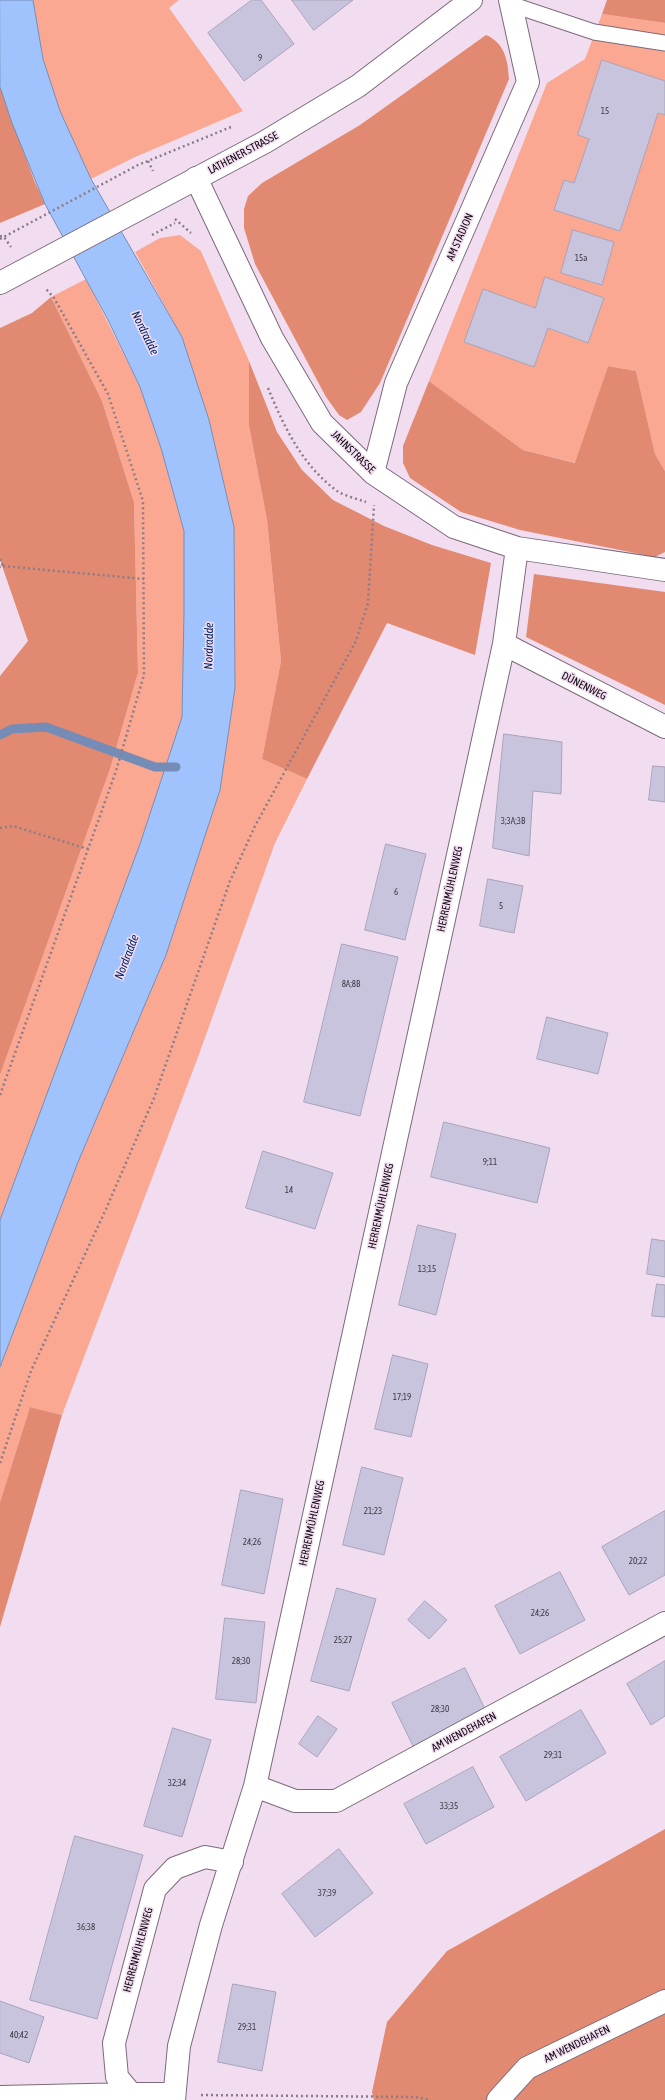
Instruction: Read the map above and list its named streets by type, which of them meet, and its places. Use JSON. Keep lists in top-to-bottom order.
{
  "streets": {
    "street": [
      "LATHENER STRASSE",
      "AM STADION",
      "JAHNSTRASSE",
      "DÜNENWEG",
      "HERRENMÜHLENWEG",
      "AM WENDEHAFEN"
    ]
  },
  "crossings": [
    ["LATHENER STRASSE", "JAHNSTRASSE"],
    ["AM STADION", "JAHNSTRASSE"],
    ["JAHNSTRASSE", "HERRENMÜHLENWEG"],
    ["DÜNENWEG", "HERRENMÜHLENWEG"],
    ["HERRENMÜHLENWEG", "AM WENDEHAFEN"]
  ],
  "water": ["Nordradde"],
  "house_numbers": [
    "9",
    "15",
    "15a",
    "3;3A;3B",
    "6",
    "5",
    "8A;8B",
    "9;11",
    "14",
    "13;15",
    "17;19",
    "21;23",
    "24;26",
    "20;22",
    "24;26",
    "25;27",
    "28;30",
    "28;30",
    "29;31",
    "32;34",
    "33;35",
    "37;39",
    "36;38",
    "29;31",
    "40;42"
  ]
}
